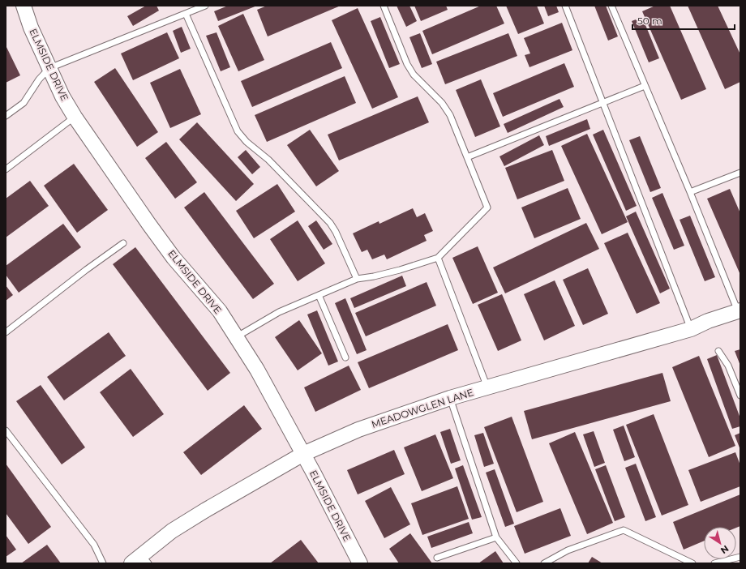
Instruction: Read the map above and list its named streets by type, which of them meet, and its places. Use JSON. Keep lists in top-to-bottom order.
{
  "streets": {
    "street": ["ELMSIDE DRIVE", "MEADOWGLEN LANE"]
  },
  "crossings": [
    ["ELMSIDE DRIVE", "MEADOWGLEN LANE"]
  ],
  "scale_bar": "50 m",
  "north": "bottom right"
}
